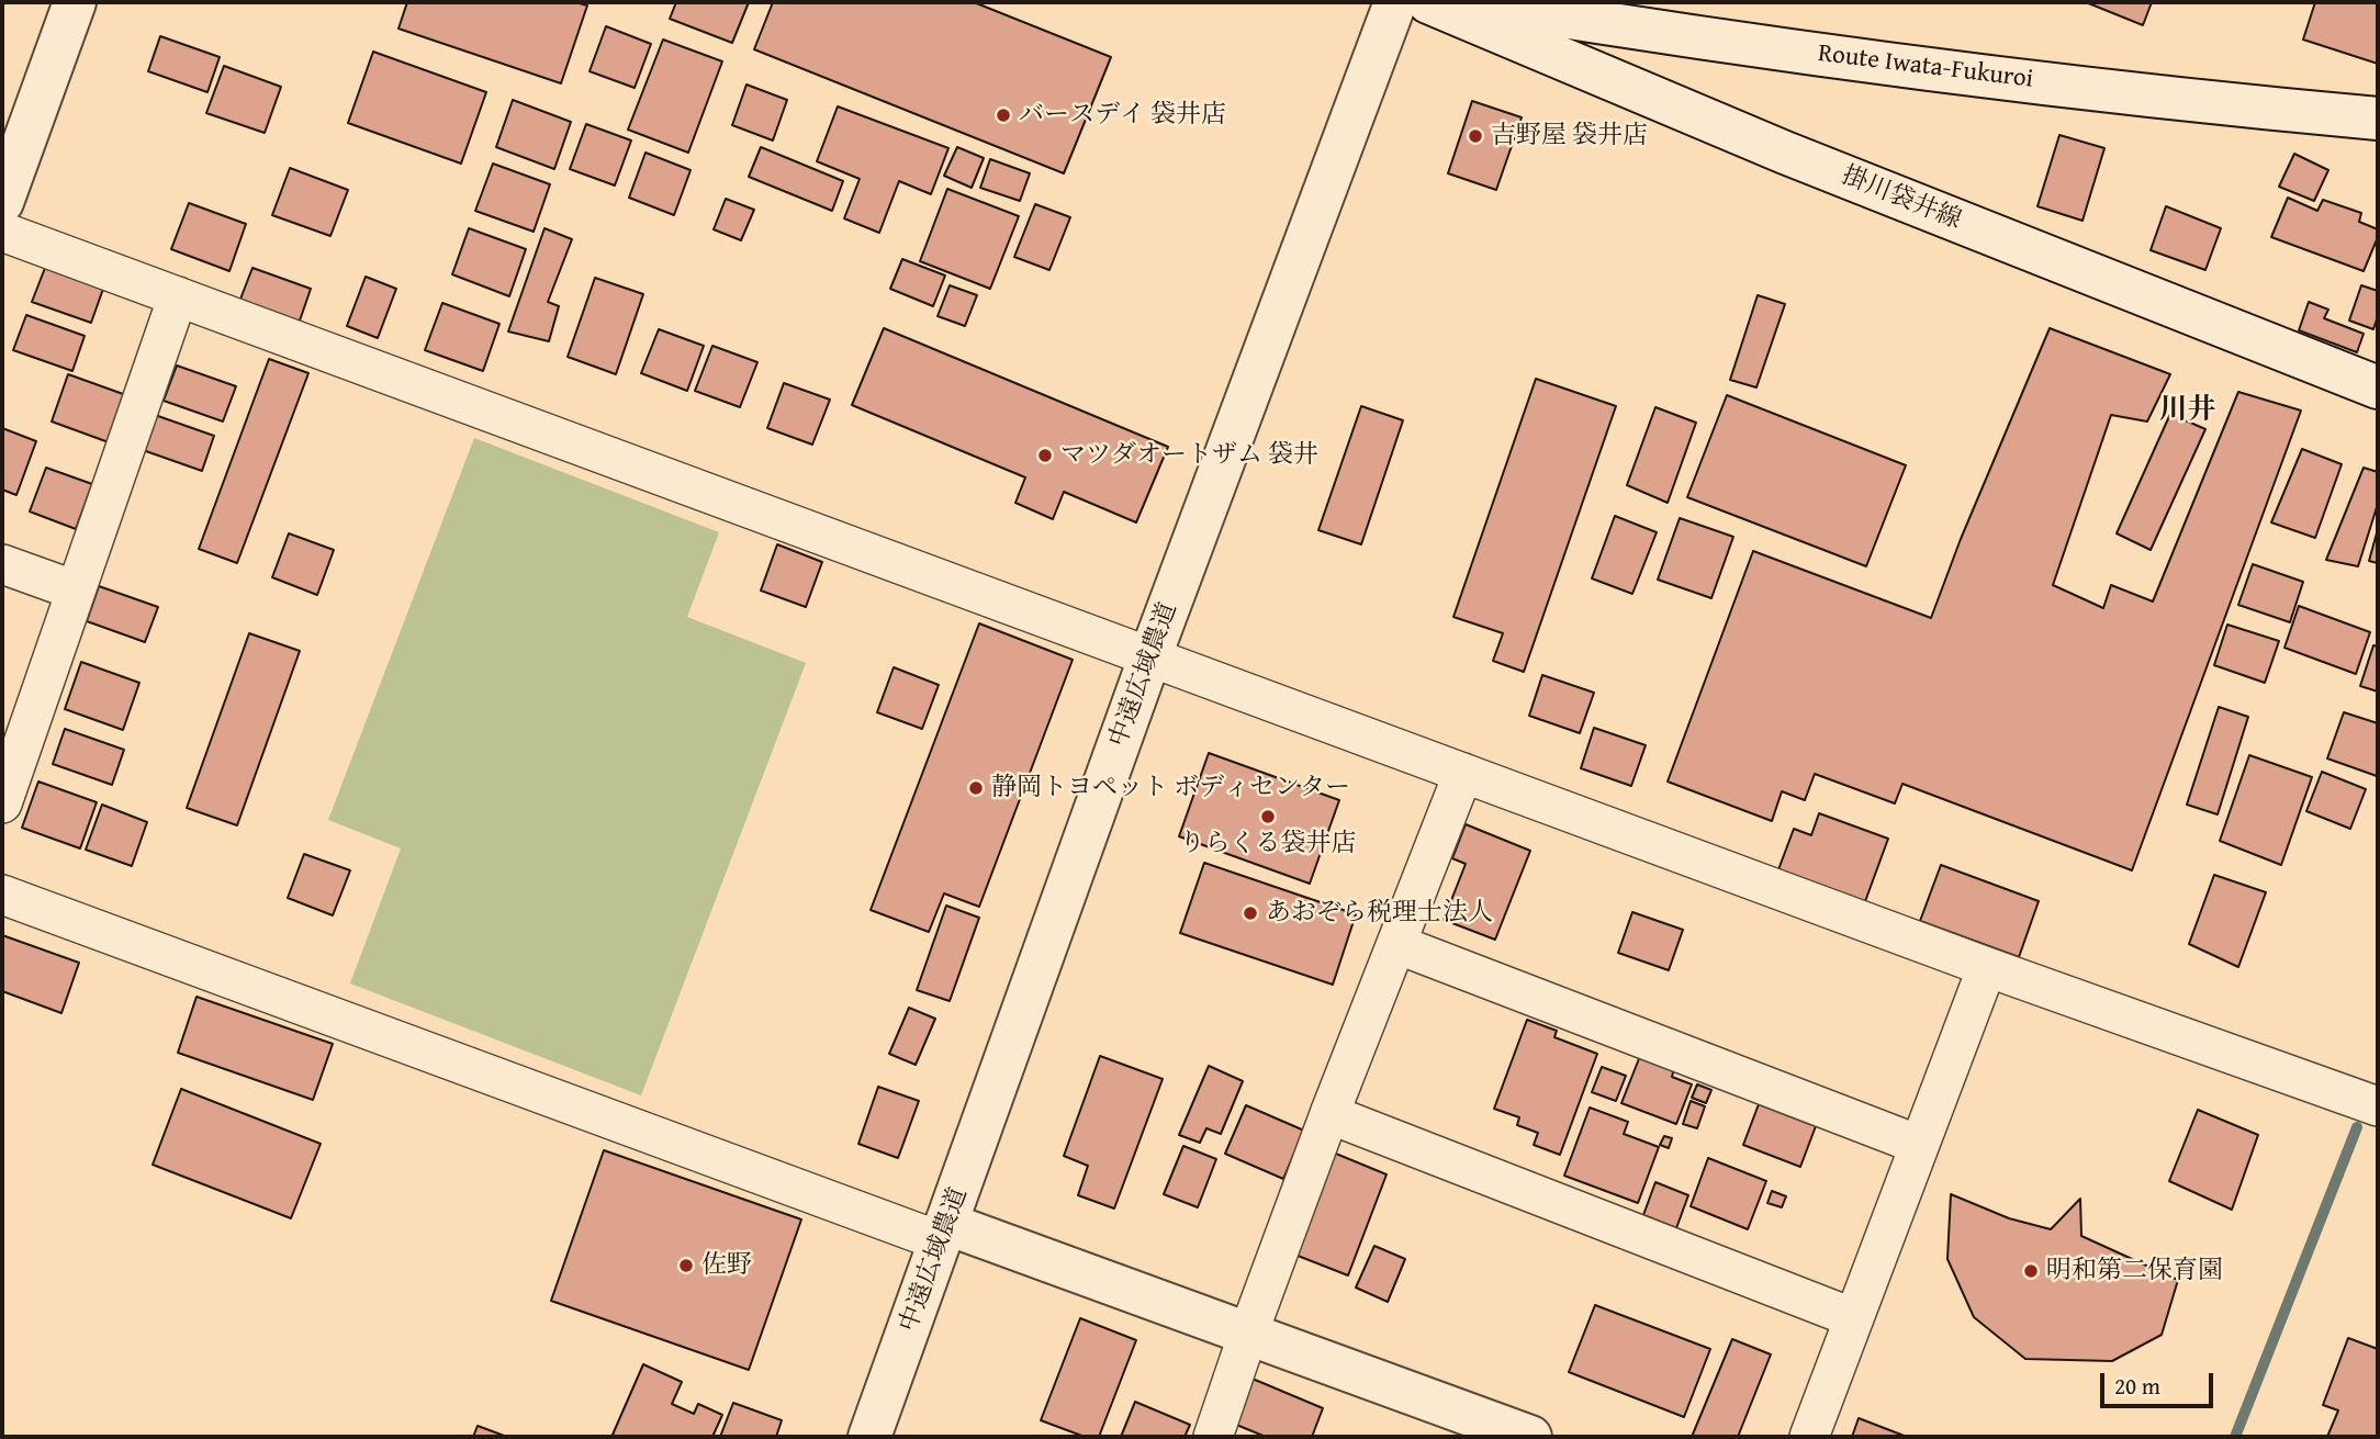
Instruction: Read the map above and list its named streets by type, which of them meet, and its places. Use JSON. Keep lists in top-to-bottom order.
{
  "streets": {
    "street": ["Route Iwata-Fukuroi", "掛川袋井線", "中遠広域農道"]
  },
  "districts": ["川井"],
  "places": [
    "バースデイ 袋井店",
    "吉野屋 袋井店",
    "マツダオートザム 袋井",
    "静岡トヨペット ボディセンター",
    "りらくる袋井店",
    "あおぞら税理士法人",
    "佐野",
    "明和第二保育園"
  ],
  "scale_bar": "20 m"
}
